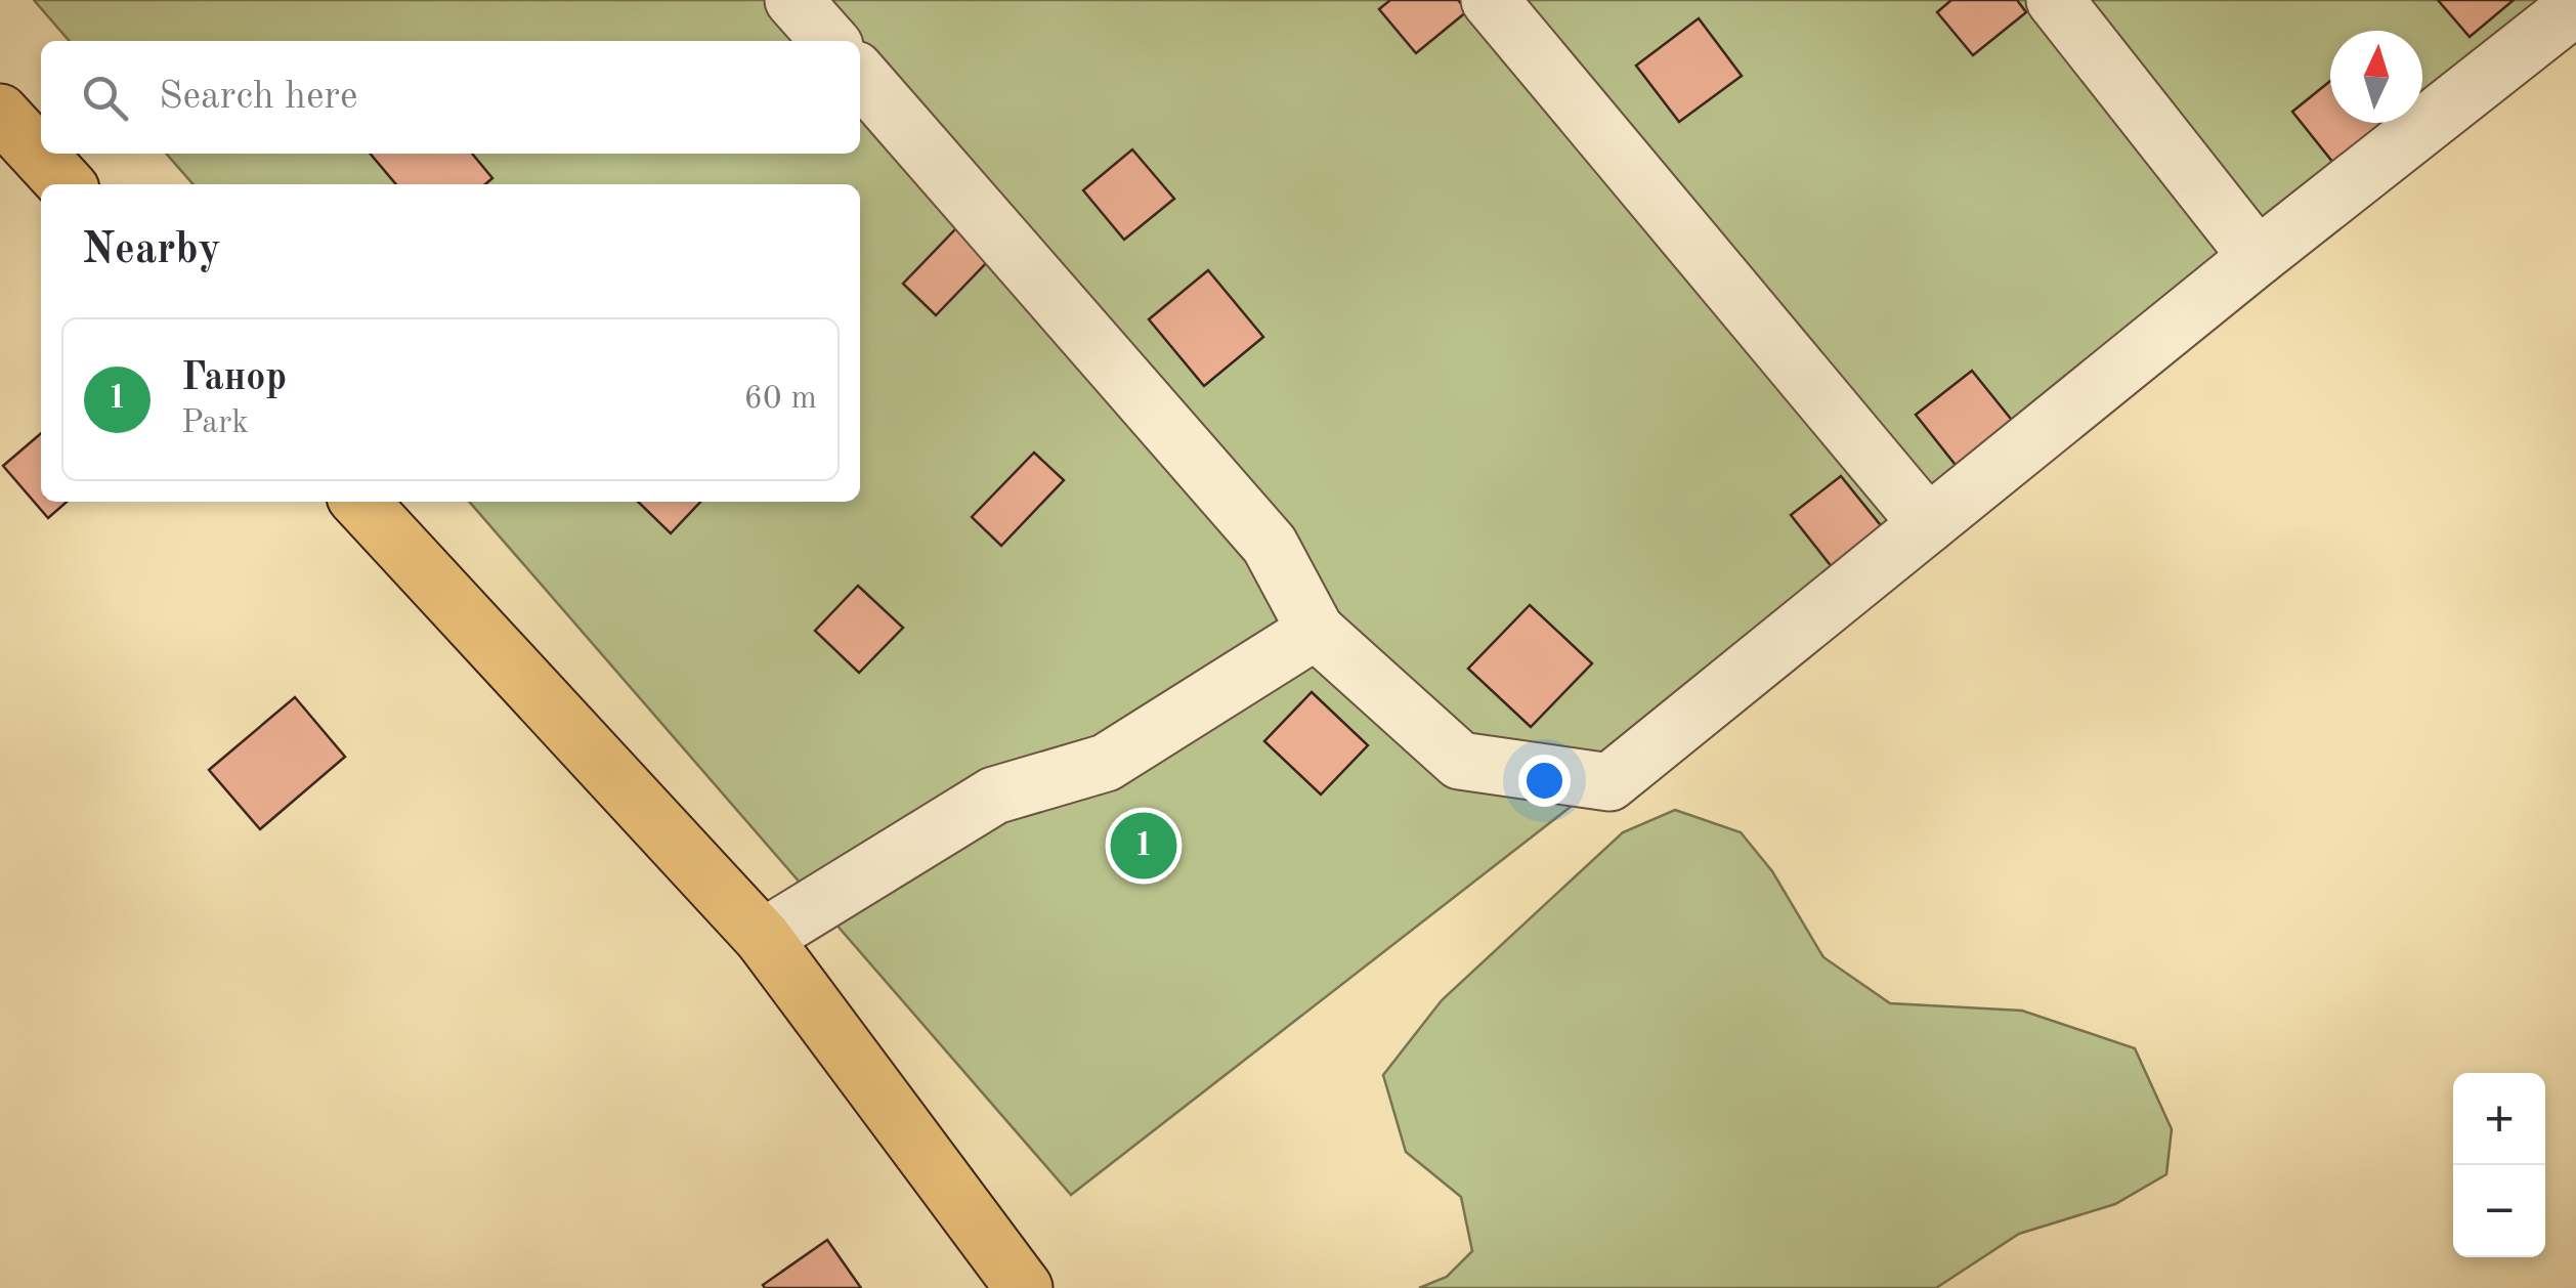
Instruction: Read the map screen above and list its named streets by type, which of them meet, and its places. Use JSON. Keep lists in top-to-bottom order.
{
  "north": "top",
  "page": {
    "search": "Search here",
    "heading": "Nearby",
    "list": [
      {
        "mark": "1",
        "name": "Ганор",
        "note": "Park",
        "value": "60 m"
      }
    ],
    "pins": "1",
    "map_buttons": ["+", "−"]
  }
}
